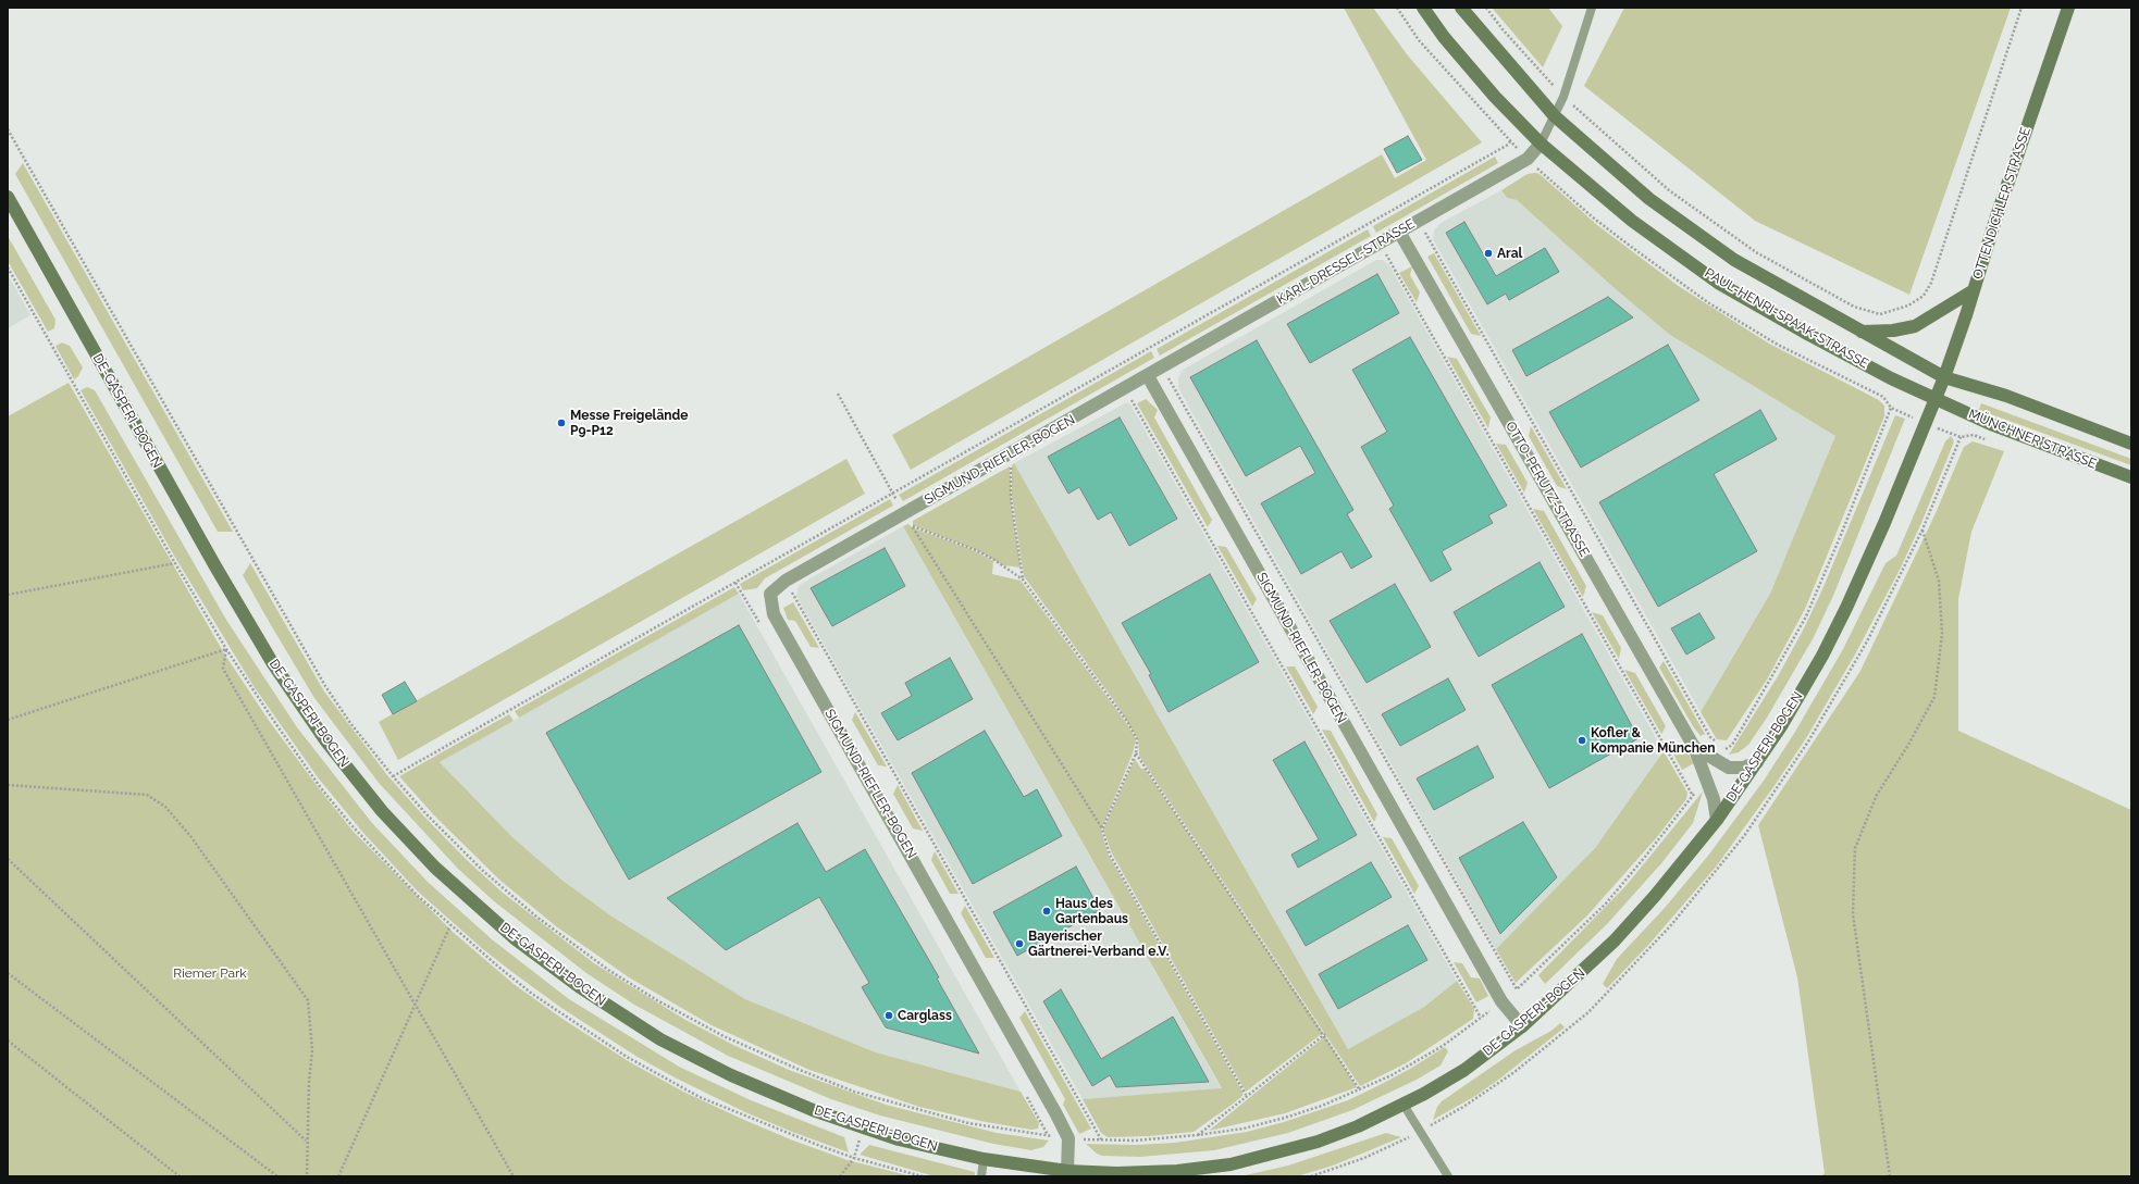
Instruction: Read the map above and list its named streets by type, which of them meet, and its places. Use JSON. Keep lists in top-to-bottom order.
{
  "streets": {
    "main road": [
      "OTTENDICHLER STRASSE",
      "PAUL-HENRI-SPAAK-STRASSE",
      "DE-GASPERI-BOGEN",
      "MÜNCHNER STRASSE"
    ],
    "street": ["KARL-DRESSEL-STRASSE", "SIGMUND-RIEFLER-BOGEN", "OTTO-PERUTZ-STRASSE"]
  },
  "crossings": [
    ["OTTENDICHLER STRASSE", "PAUL-HENRI-SPAAK-STRASSE"],
    ["OTTENDICHLER STRASSE", "DE-GASPERI-BOGEN"],
    ["OTTENDICHLER STRASSE", "MÜNCHNER STRASSE"],
    ["KARL-DRESSEL-STRASSE", "PAUL-HENRI-SPAAK-STRASSE"],
    ["KARL-DRESSEL-STRASSE", "SIGMUND-RIEFLER-BOGEN"],
    ["KARL-DRESSEL-STRASSE", "OTTO-PERUTZ-STRASSE"],
    ["PAUL-HENRI-SPAAK-STRASSE", "DE-GASPERI-BOGEN"],
    ["PAUL-HENRI-SPAAK-STRASSE", "MÜNCHNER STRASSE"],
    ["DE-GASPERI-BOGEN", "MÜNCHNER STRASSE"],
    ["DE-GASPERI-BOGEN", "SIGMUND-RIEFLER-BOGEN"],
    ["DE-GASPERI-BOGEN", "OTTO-PERUTZ-STRASSE"]
  ],
  "parks": ["Riemer Park"],
  "places": [
    "Aral",
    "Messe Freigelände P9-P12",
    "Kofler & Kompanie München",
    "Haus des Gartenbaus",
    "Bayerischer Gärtnerei-Verband e.V.",
    "Carglass"
  ]
}
